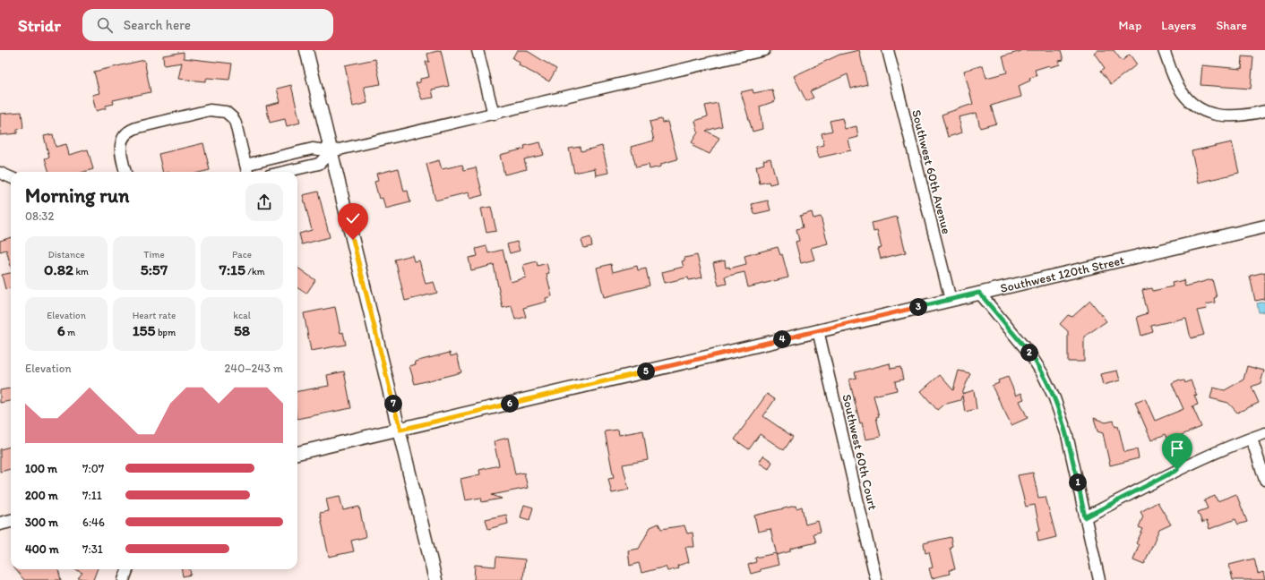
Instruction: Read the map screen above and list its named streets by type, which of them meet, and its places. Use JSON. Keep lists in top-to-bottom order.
{
  "streets": {
    "street": ["Southwest 60th Avenue", "Southwest 120th Street", "Southwest 60th Court"]
  },
  "crossings": [
    ["Southwest 60th Avenue", "Southwest 120th Street"],
    ["Southwest 120th Street", "Southwest 60th Court"]
  ],
  "page": {
    "header": "Stridr",
    "search": "Search here",
    "nav": ["Map", "Layers", "Share"],
    "heading": ["Morning run", "08:32"],
    "stats": [
      ["Distance", "0.82 km"],
      ["Time", "5:57"],
      ["Pace", "7:15 /km"],
      ["Elevation", "6 m"],
      ["Heart rate", "155 bpm"],
      ["kcal", "58"]
    ],
    "pins": [
      "3",
      "4",
      "2",
      "5",
      "6",
      "7",
      "1"
    ],
    "chart": ["Elevation", "240–243 m"],
    "list": [
      {
        "name": "100 m",
        "note": "7:07"
      },
      {
        "name": "200 m",
        "note": "7:11"
      },
      {
        "name": "300 m",
        "note": "6:46"
      },
      {
        "name": "400 m",
        "note": "7:31"
      }
    ]
  }
}
